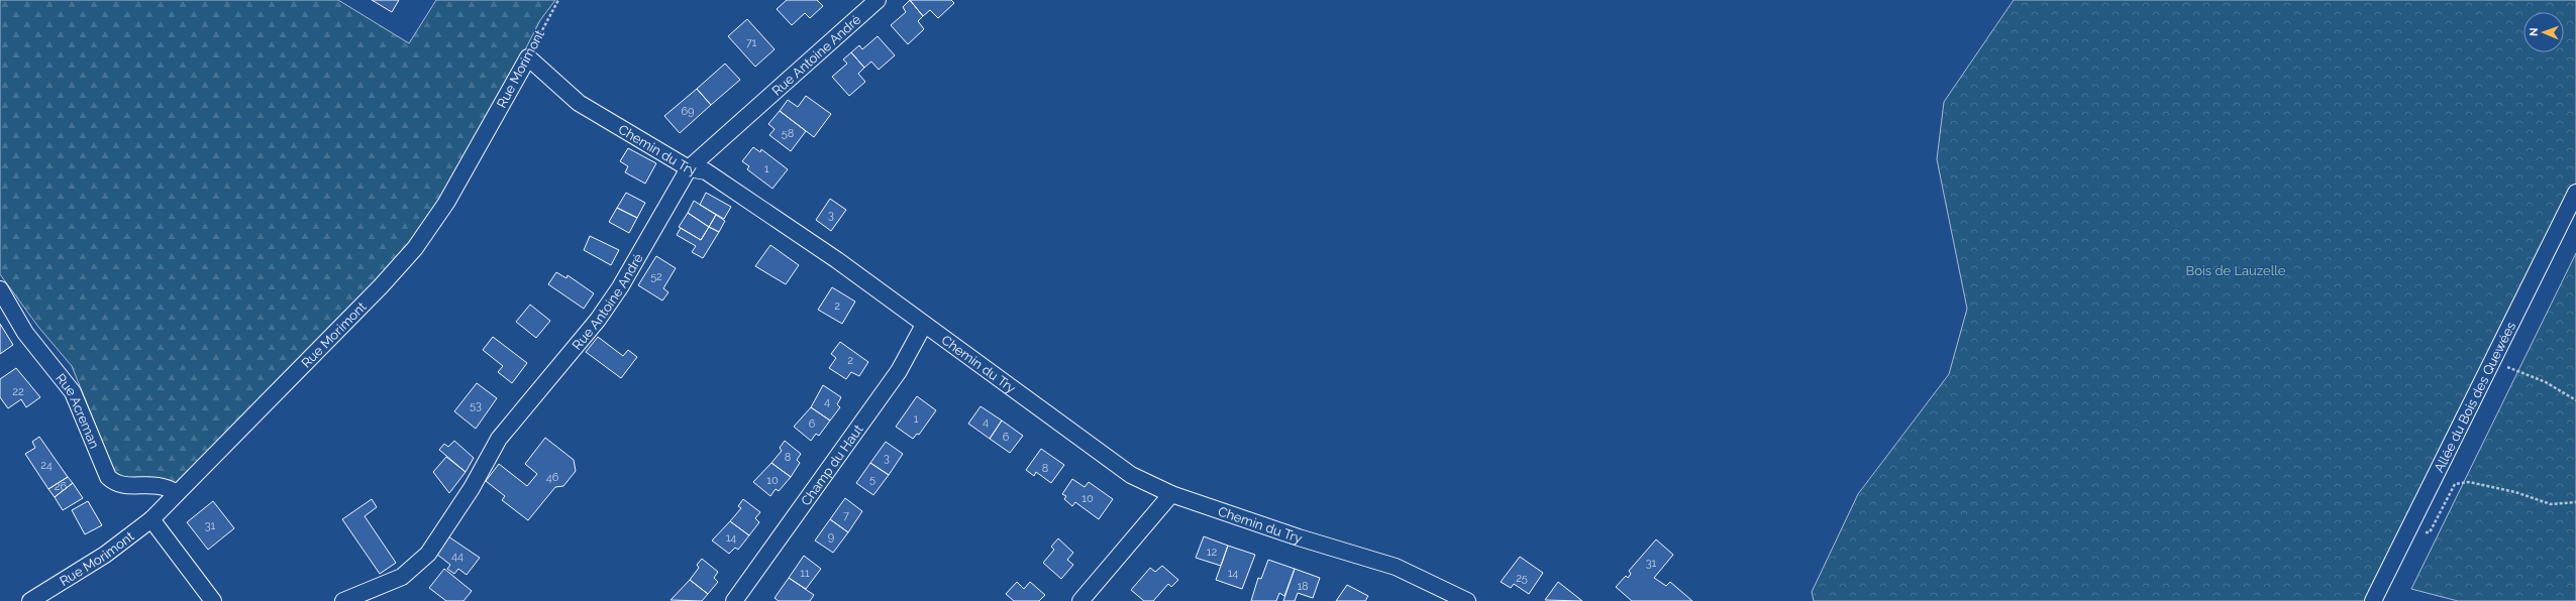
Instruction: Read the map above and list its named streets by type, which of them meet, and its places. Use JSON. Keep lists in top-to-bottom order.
{
  "streets": {
    "street": [
      "Rue Antoine André",
      "Rue Morimont",
      "Chemin du Try",
      "Allée du Bois des Quewées",
      "Rue Acreman",
      "Champ du Haut"
    ]
  },
  "crossings": [
    ["Rue Antoine André", "Chemin du Try"],
    ["Rue Morimont", "Chemin du Try"],
    ["Rue Morimont", "Rue Acreman"],
    ["Chemin du Try", "Champ du Haut"]
  ],
  "parks": ["Bois de Lauzelle"],
  "house_numbers": [
    "71",
    "69",
    "58",
    "1",
    "3",
    "52",
    "2",
    "2",
    "22",
    "4",
    "53",
    "1",
    "4",
    "6",
    "6",
    "8",
    "3",
    "24",
    "8",
    "46",
    "5",
    "10",
    "26",
    "10",
    "7",
    "31",
    "9",
    "14",
    "12",
    "44",
    "31",
    "11",
    "14",
    "25",
    "18"
  ],
  "north": "left"
}
